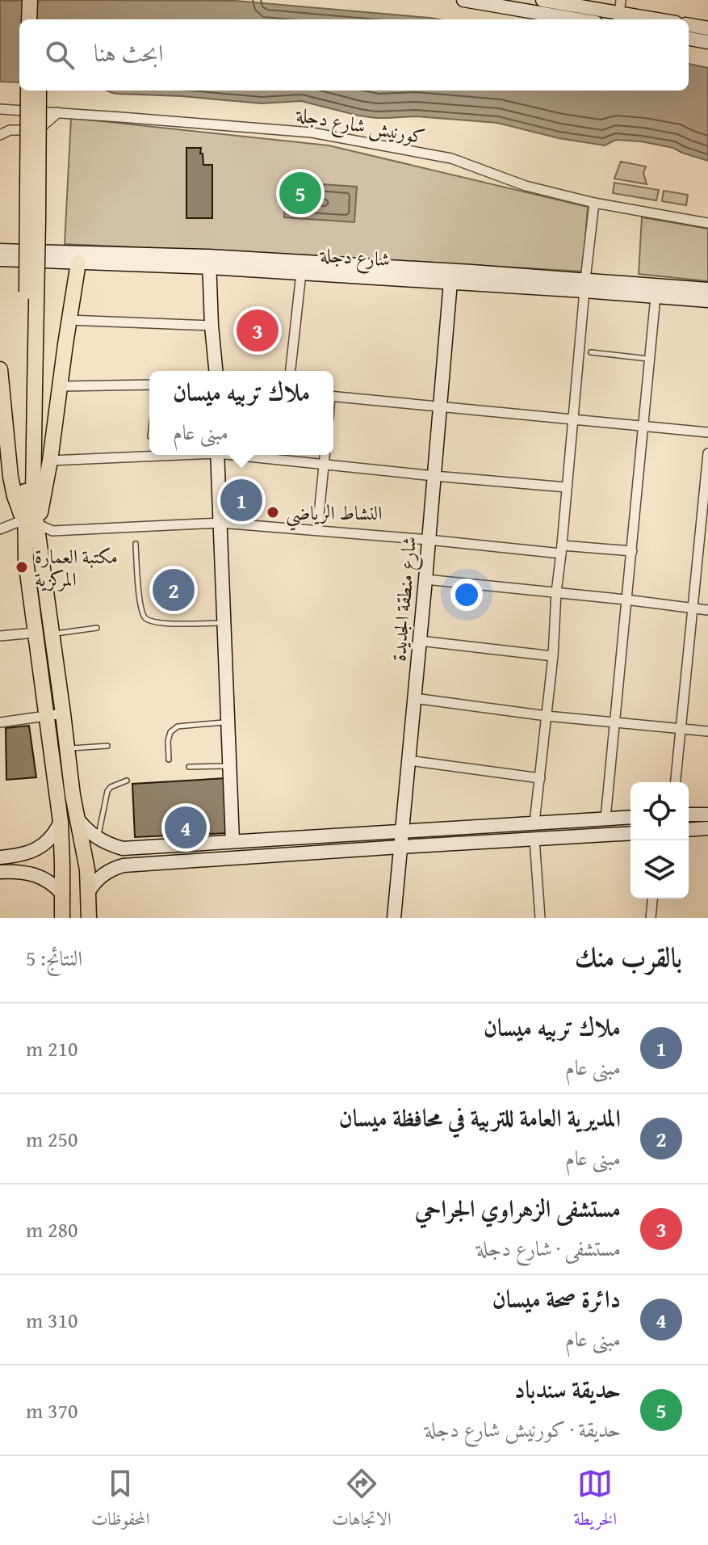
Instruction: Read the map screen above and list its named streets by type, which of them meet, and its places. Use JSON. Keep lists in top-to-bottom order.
{
  "streets": {
    "street": ["كورنيش شارع دجلة", "شارع دجلة", "شارع منطقة الجديدة"]
  },
  "crossings": [
    ["شارع دجلة", "شارع منطقة الجديدة"]
  ],
  "places": ["النشاط الرياضي", "مكتبة العمارة المركزية"],
  "page": {
    "search": "ابحث هنا",
    "pins": [
      "5",
      "3",
      "1",
      "2",
      "4"
    ],
    "popup": ["ملاك تربيه ميسان", "مبنى عام"],
    "heading": ["بالقرب منك", "النتائج: 5"],
    "list": [
      {
        "mark": "1",
        "name": "ملاك تربيه ميسان",
        "note": "مبنى عام",
        "value": "210 m"
      },
      {
        "mark": "2",
        "name": "المديرية العامة للتربية في محافظة ميسان",
        "note": "مبنى عام",
        "value": "250 m"
      },
      {
        "mark": "3",
        "name": "مستشفى الزهراوي الجراحي",
        "note": "مستشفى · شارع دجلة",
        "value": "280 m"
      },
      {
        "mark": "4",
        "name": "دائرة صحة ميسان",
        "note": "مبنى عام",
        "value": "310 m"
      },
      {
        "mark": "5",
        "name": "حديقة سندباد",
        "note": "حديقة · كورنيش شارع دجلة",
        "value": "370 m"
      }
    ],
    "nav": ["الخريطة", "الاتجاهات", "المحفوظات"]
  }
}
